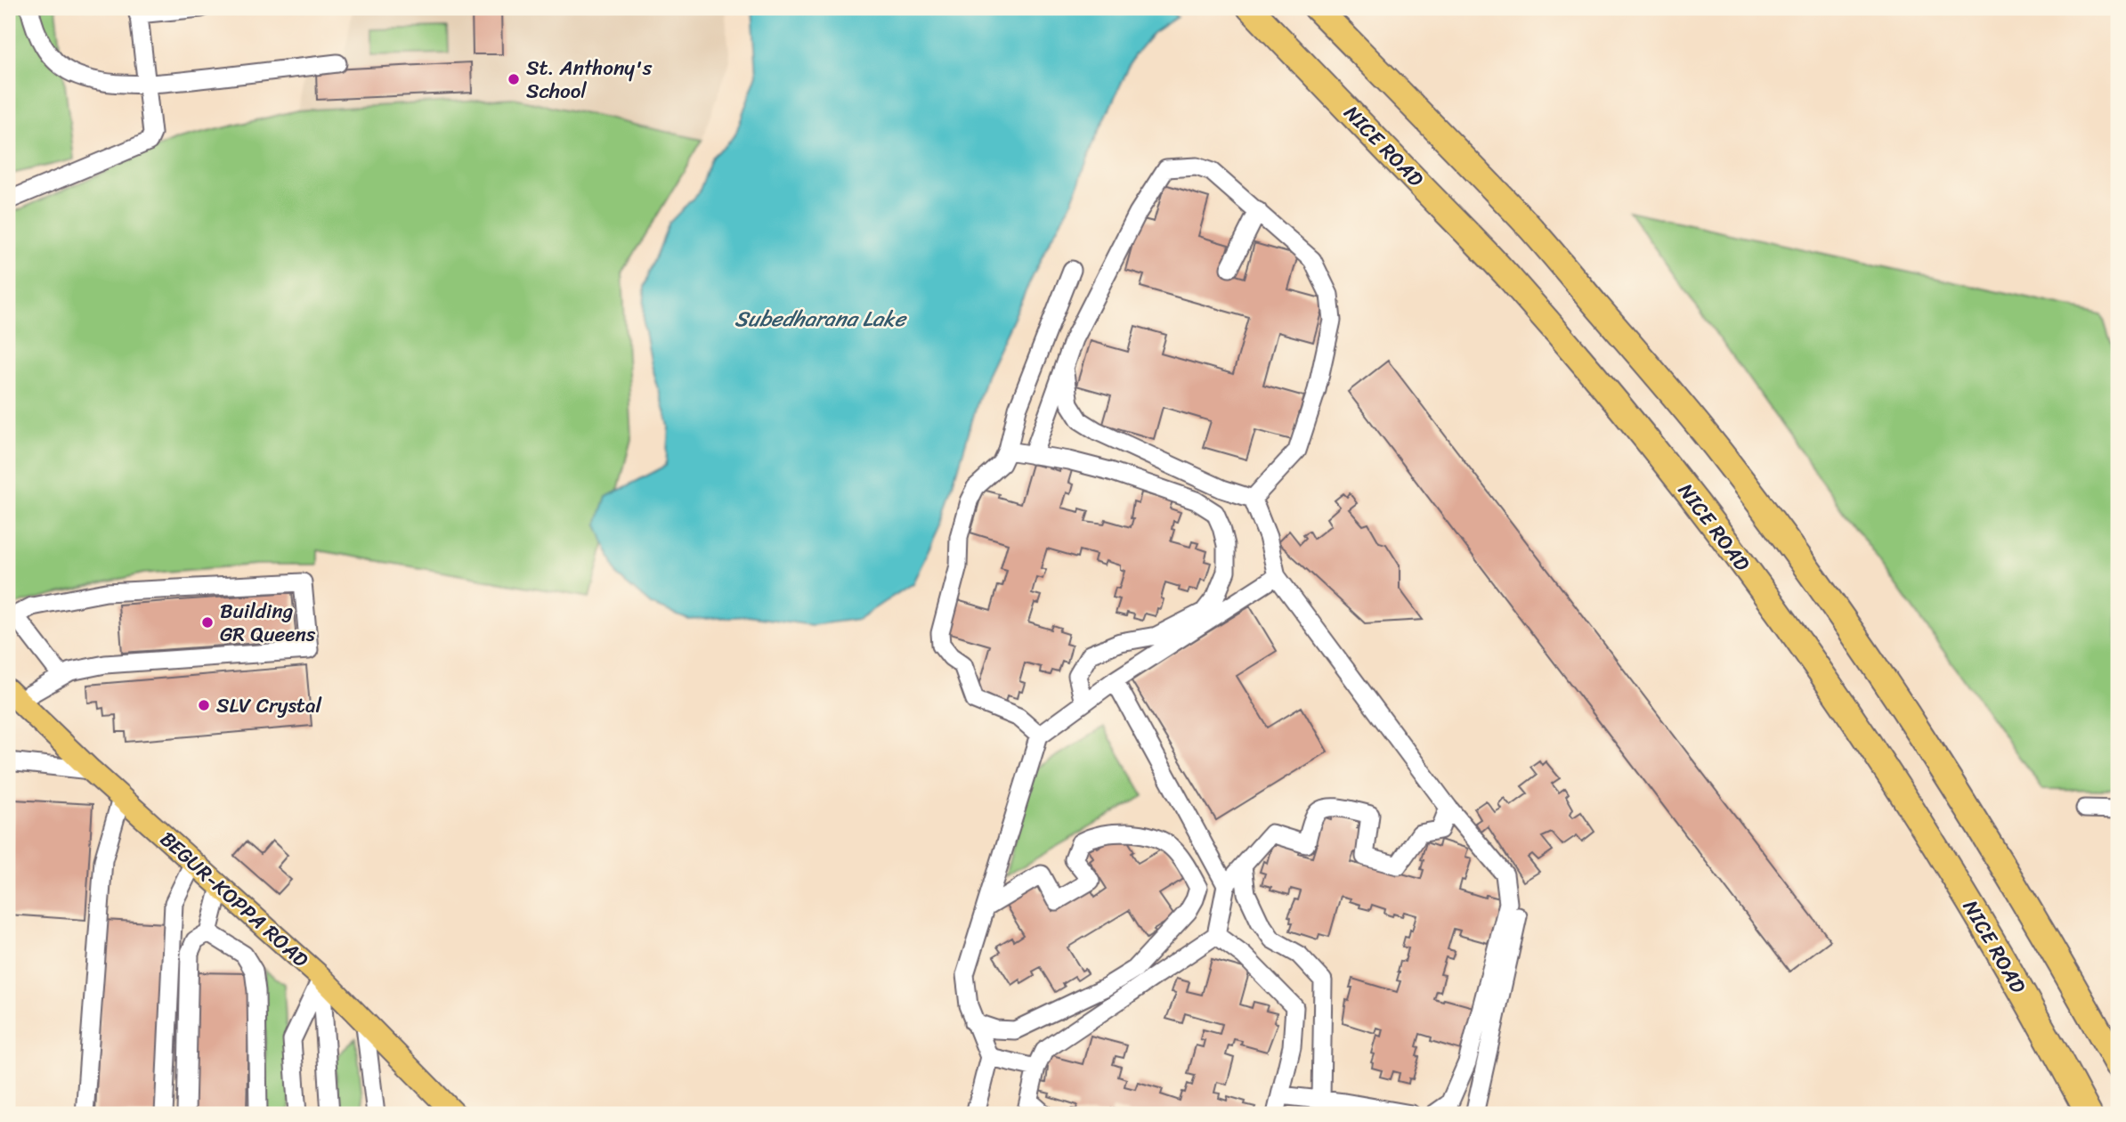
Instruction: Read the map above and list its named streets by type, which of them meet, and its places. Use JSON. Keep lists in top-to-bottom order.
{
  "streets": {
    "highway": ["NICE ROAD"],
    "main road": ["BEGUR-KOPPA ROAD"]
  },
  "water": ["Subedharana Lake"],
  "places": ["St. Anthony's School", "Building GR Queens", "SLV Crystal"]
}
